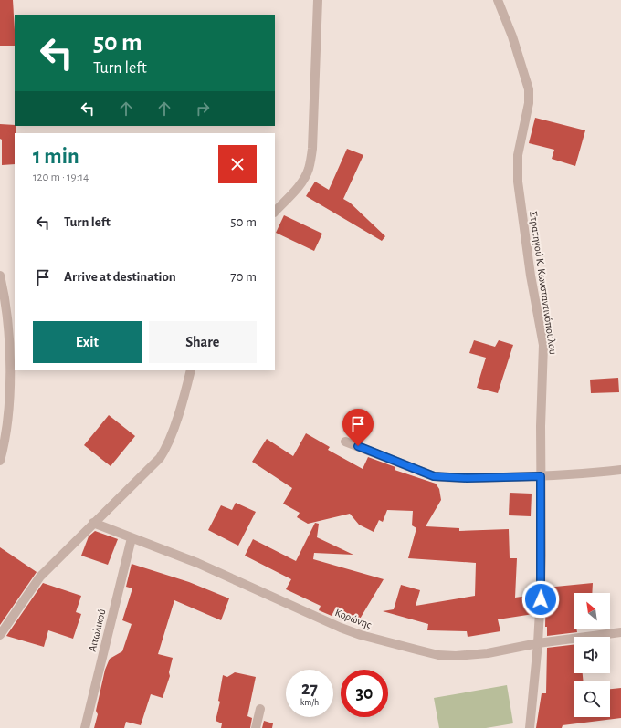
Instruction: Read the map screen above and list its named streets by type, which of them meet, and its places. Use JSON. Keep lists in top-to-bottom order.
{
  "streets": {
    "street": ["Στρατηγού Κ. Κωνσταντινόπουλου", "Κορώνης", "Αιτωλικού"]
  },
  "crossings": [
    ["Στρατηγού Κ. Κωνσταντινόπουλου", "Κορώνης"],
    ["Κορώνης", "Αιτωλικού"]
  ],
  "north": "top left",
  "page": {
    "turn": ["50 m", "Turn left"],
    "heading": ["1 min", "120 m · 19:14"],
    "list": [
      {
        "name": "Turn left",
        "value": "50 m"
      },
      {
        "name": "Arrive at destination",
        "value": "70 m"
      }
    ],
    "buttons": ["Exit", "Share"],
    "speed": "27 km/h",
    "limit": "30"
  }
}
